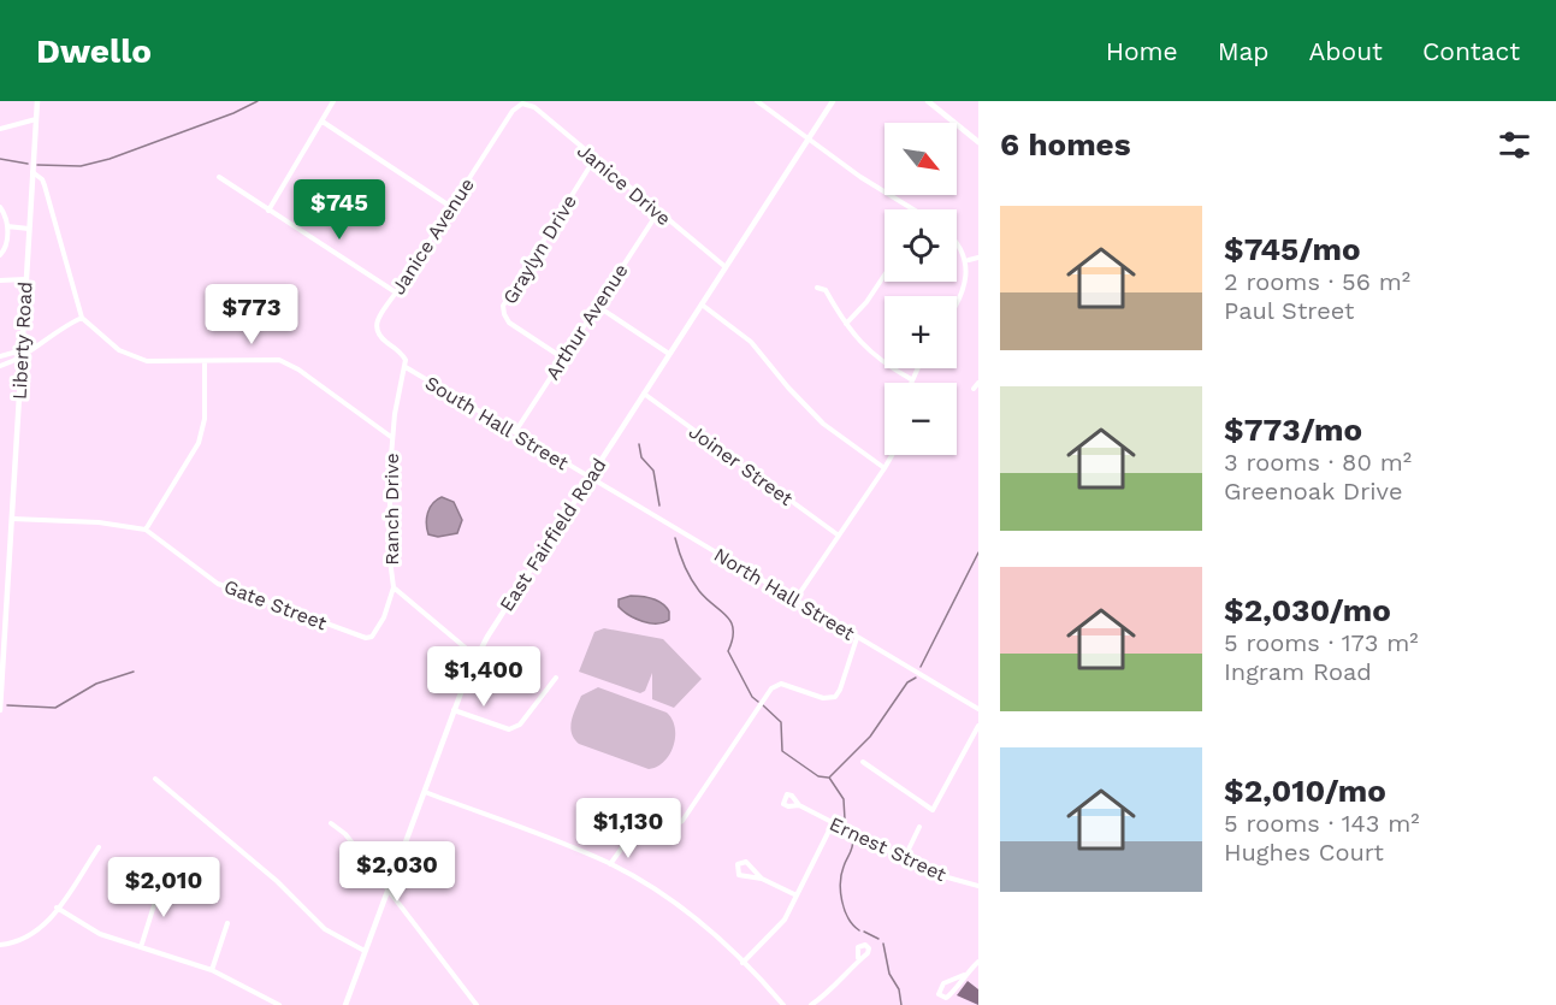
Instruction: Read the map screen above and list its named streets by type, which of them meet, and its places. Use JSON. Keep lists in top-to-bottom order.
{
  "streets": {
    "main road": ["Liberty Road", "East Fairfield Road"],
    "street": [
      "Janice Drive",
      "Janice Avenue",
      "Graylyn Drive",
      "Arthur Avenue",
      "South Hall Street",
      "Joiner Street",
      "Ranch Drive",
      "North Hall Street",
      "Gate Street",
      "Ernest Street"
    ]
  },
  "crossings": [
    ["Janice Drive", "Janice Avenue"],
    ["Janice Drive", "Graylyn Drive"],
    ["Janice Drive", "Arthur Avenue"],
    ["Janice Drive", "East Fairfield Road"],
    ["Janice Avenue", "South Hall Street"],
    ["Janice Avenue", "Ranch Drive"],
    ["Graylyn Drive", "Arthur Avenue"],
    ["Arthur Avenue", "South Hall Street"],
    ["Liberty Road", "Gate Street"],
    ["South Hall Street", "Ranch Drive"],
    ["South Hall Street", "East Fairfield Road"],
    ["South Hall Street", "North Hall Street"],
    ["Joiner Street", "East Fairfield Road"],
    ["Ranch Drive", "East Fairfield Road"],
    ["Ranch Drive", "Gate Street"],
    ["East Fairfield Road", "North Hall Street"]
  ],
  "north": "bottom right",
  "page": {
    "header": "Dwello",
    "nav": [
      "Home",
      "Map",
      "About",
      "Contact"
    ],
    "heading": "6 homes",
    "map_buttons": ["+", "−"],
    "price": [
      "$745",
      "$773",
      "$1,400",
      "$1,130",
      "$2,030",
      "$2,010"
    ],
    "list": [
      {
        "name": "$745/mo",
        "note": "2 rooms · 56 m² · Paul Street"
      },
      {
        "name": "$773/mo",
        "note": "3 rooms · 80 m² · Greenoak Drive"
      },
      {
        "name": "$2,030/mo",
        "note": "5 rooms · 173 m² · Ingram Road"
      },
      {
        "name": "$2,010/mo",
        "note": "5 rooms · 143 m² · Hughes Court"
      }
    ]
  }
}
